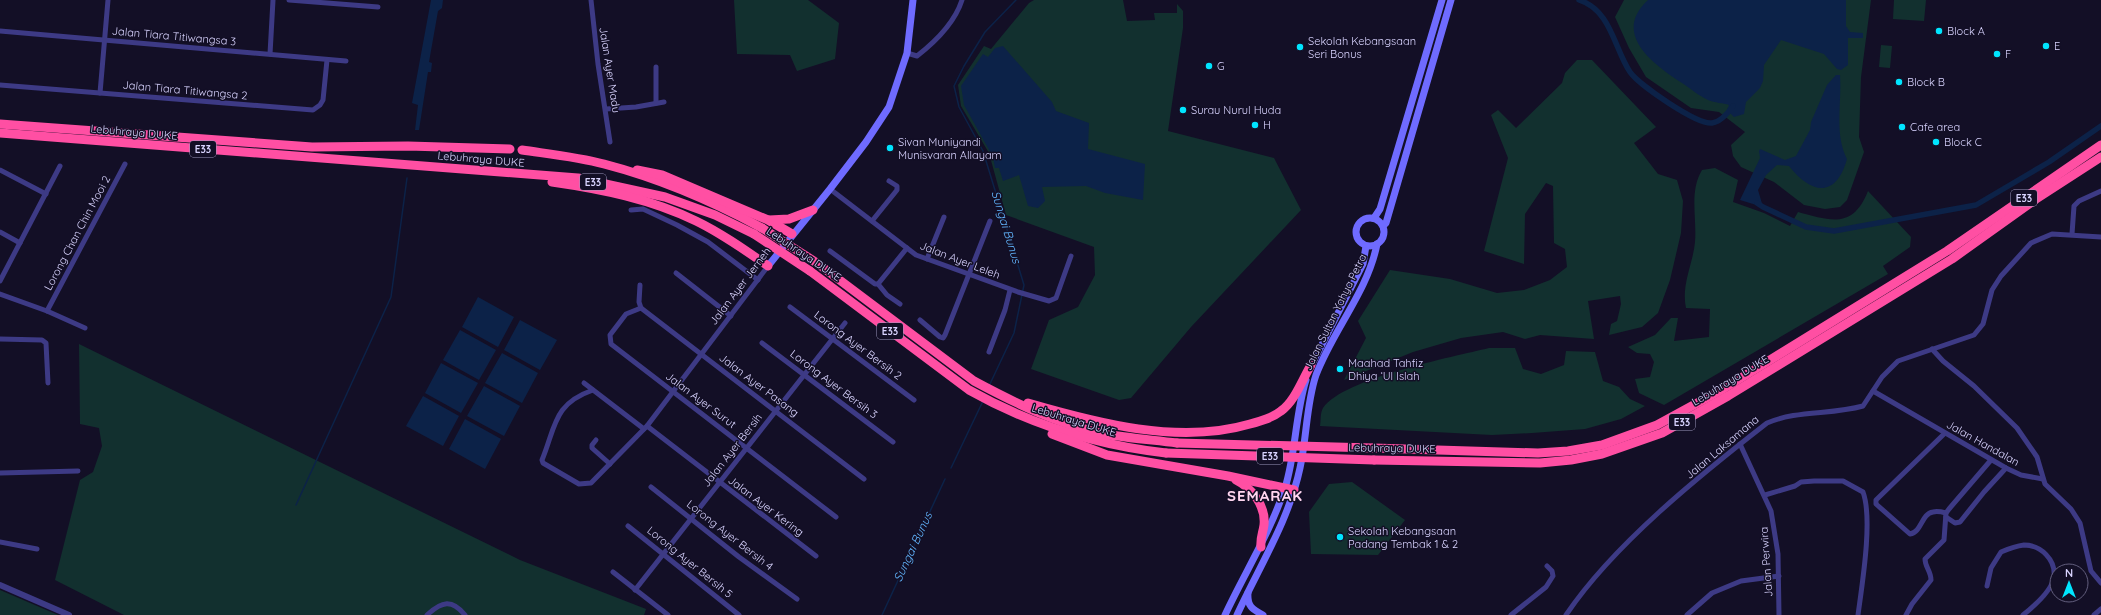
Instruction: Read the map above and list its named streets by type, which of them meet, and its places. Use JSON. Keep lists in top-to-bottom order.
{
  "streets": {
    "highway": ["Lebuhraya DUKE", "E33"],
    "main road": ["Jalan Ayer Jerneh", "Jalan Sultan Yahya Petra"],
    "street": [
      "Jalan Tiara Titiwangsa 3",
      "Jalan Ayer Madu",
      "Jalan Tiara Titiwangsa 2",
      "Lorong Chan Chin Mooi 2",
      "Jalan Ayer Leleh",
      "Lorong Ayer Bersih 2",
      "Lorong Ayer Bersih 3",
      "Jalan Ayer Pasang",
      "Jalan Ayer Surut",
      "Jalan Handalan",
      "Jalan Laksamana",
      "Jalan Ayer Bersih",
      "Jalan Ayer Kering",
      "Lorong Ayer Bersih 4",
      "Lorong Ayer Bersih 5",
      "Jalan Perwira"
    ]
  },
  "crossings": [
    ["Jalan Tiara Titiwangsa 3", "Jalan Tiara Titiwangsa 2"],
    ["Jalan Ayer Leleh", "Jalan Ayer Jerneh"],
    ["Jalan Ayer Jerneh", "Jalan Ayer Pasang"],
    ["Jalan Ayer Jerneh", "Jalan Ayer Surut"],
    ["Jalan Ayer Jerneh", "Jalan Ayer Kering"],
    ["Lorong Ayer Bersih 2", "Jalan Ayer Bersih"],
    ["Lorong Ayer Bersih 3", "Jalan Ayer Bersih"],
    ["Jalan Ayer Pasang", "Jalan Ayer Surut"],
    ["Jalan Ayer Pasang", "Jalan Ayer Bersih"],
    ["Jalan Ayer Surut", "Jalan Ayer Bersih"],
    ["Jalan Handalan", "Jalan Laksamana"],
    ["Jalan Laksamana", "Jalan Perwira"],
    ["Jalan Ayer Bersih", "Jalan Ayer Kering"],
    ["Jalan Ayer Bersih", "Lorong Ayer Bersih 4"],
    ["Jalan Ayer Bersih", "Lorong Ayer Bersih 5"]
  ],
  "districts": ["SEMARAK"],
  "water": ["Sungai Bunus"],
  "places": [
    "Block A",
    "E",
    "Sekolah Kebangsaan Seri Bonus",
    "F",
    "G",
    "Block B",
    "Surau Nurul Huda",
    "H",
    "Cafe area",
    "Block C",
    "Sivan Muniyandi Munisvaran Allayam",
    "Maahad Tahfiz Dhiya ‘Ul Islah",
    "Sekolah Kebangsaan Padang Tembak 1 & 2"
  ],
  "north": "top"
}
